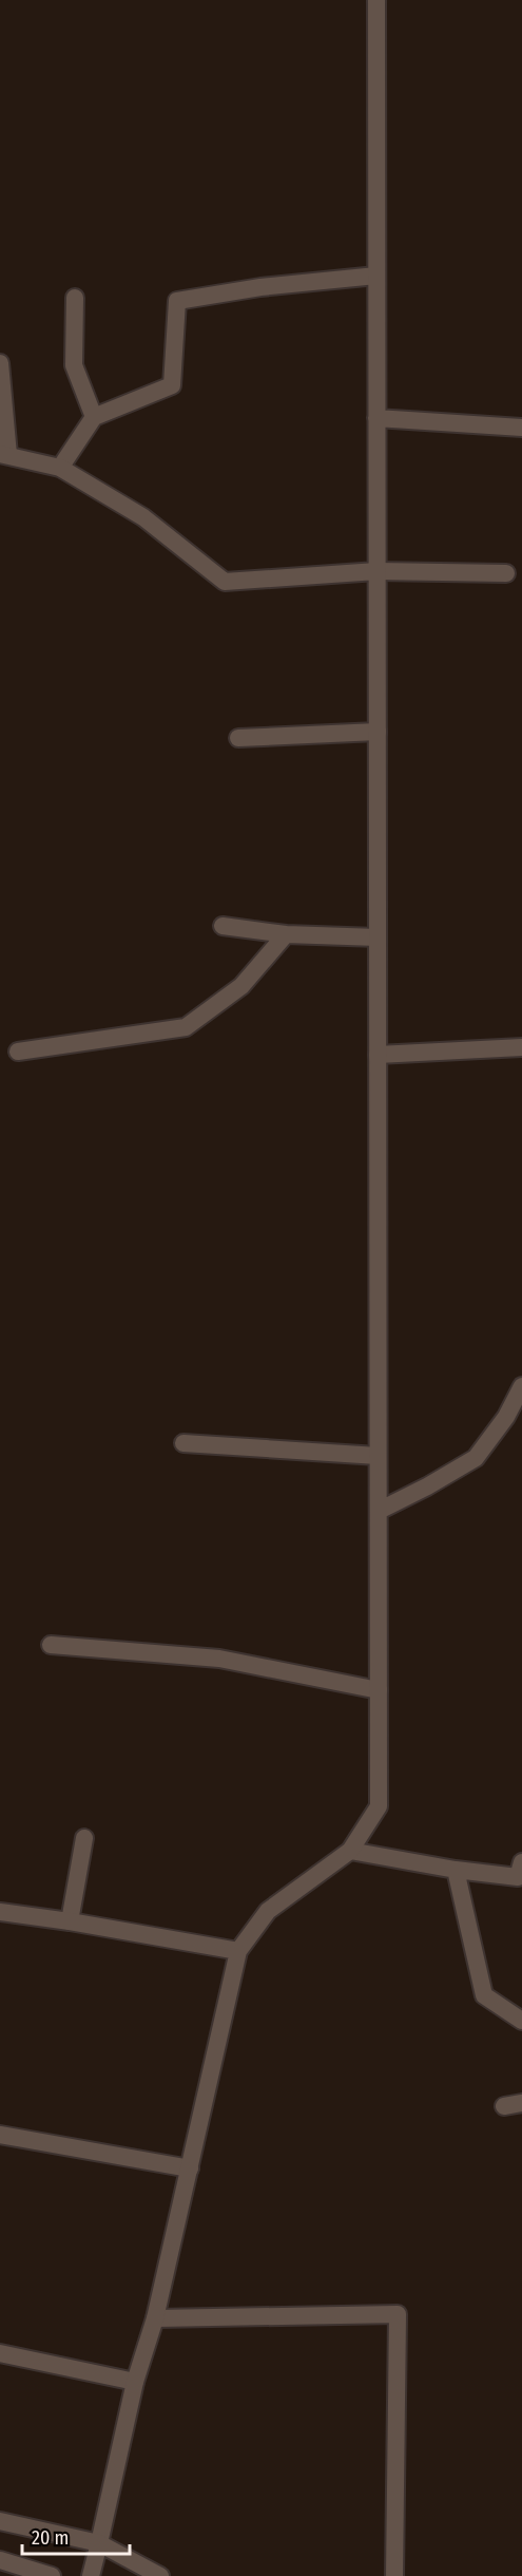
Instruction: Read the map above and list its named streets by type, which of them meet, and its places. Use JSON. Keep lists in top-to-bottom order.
{
  "scale_bar": "20 m"
}
